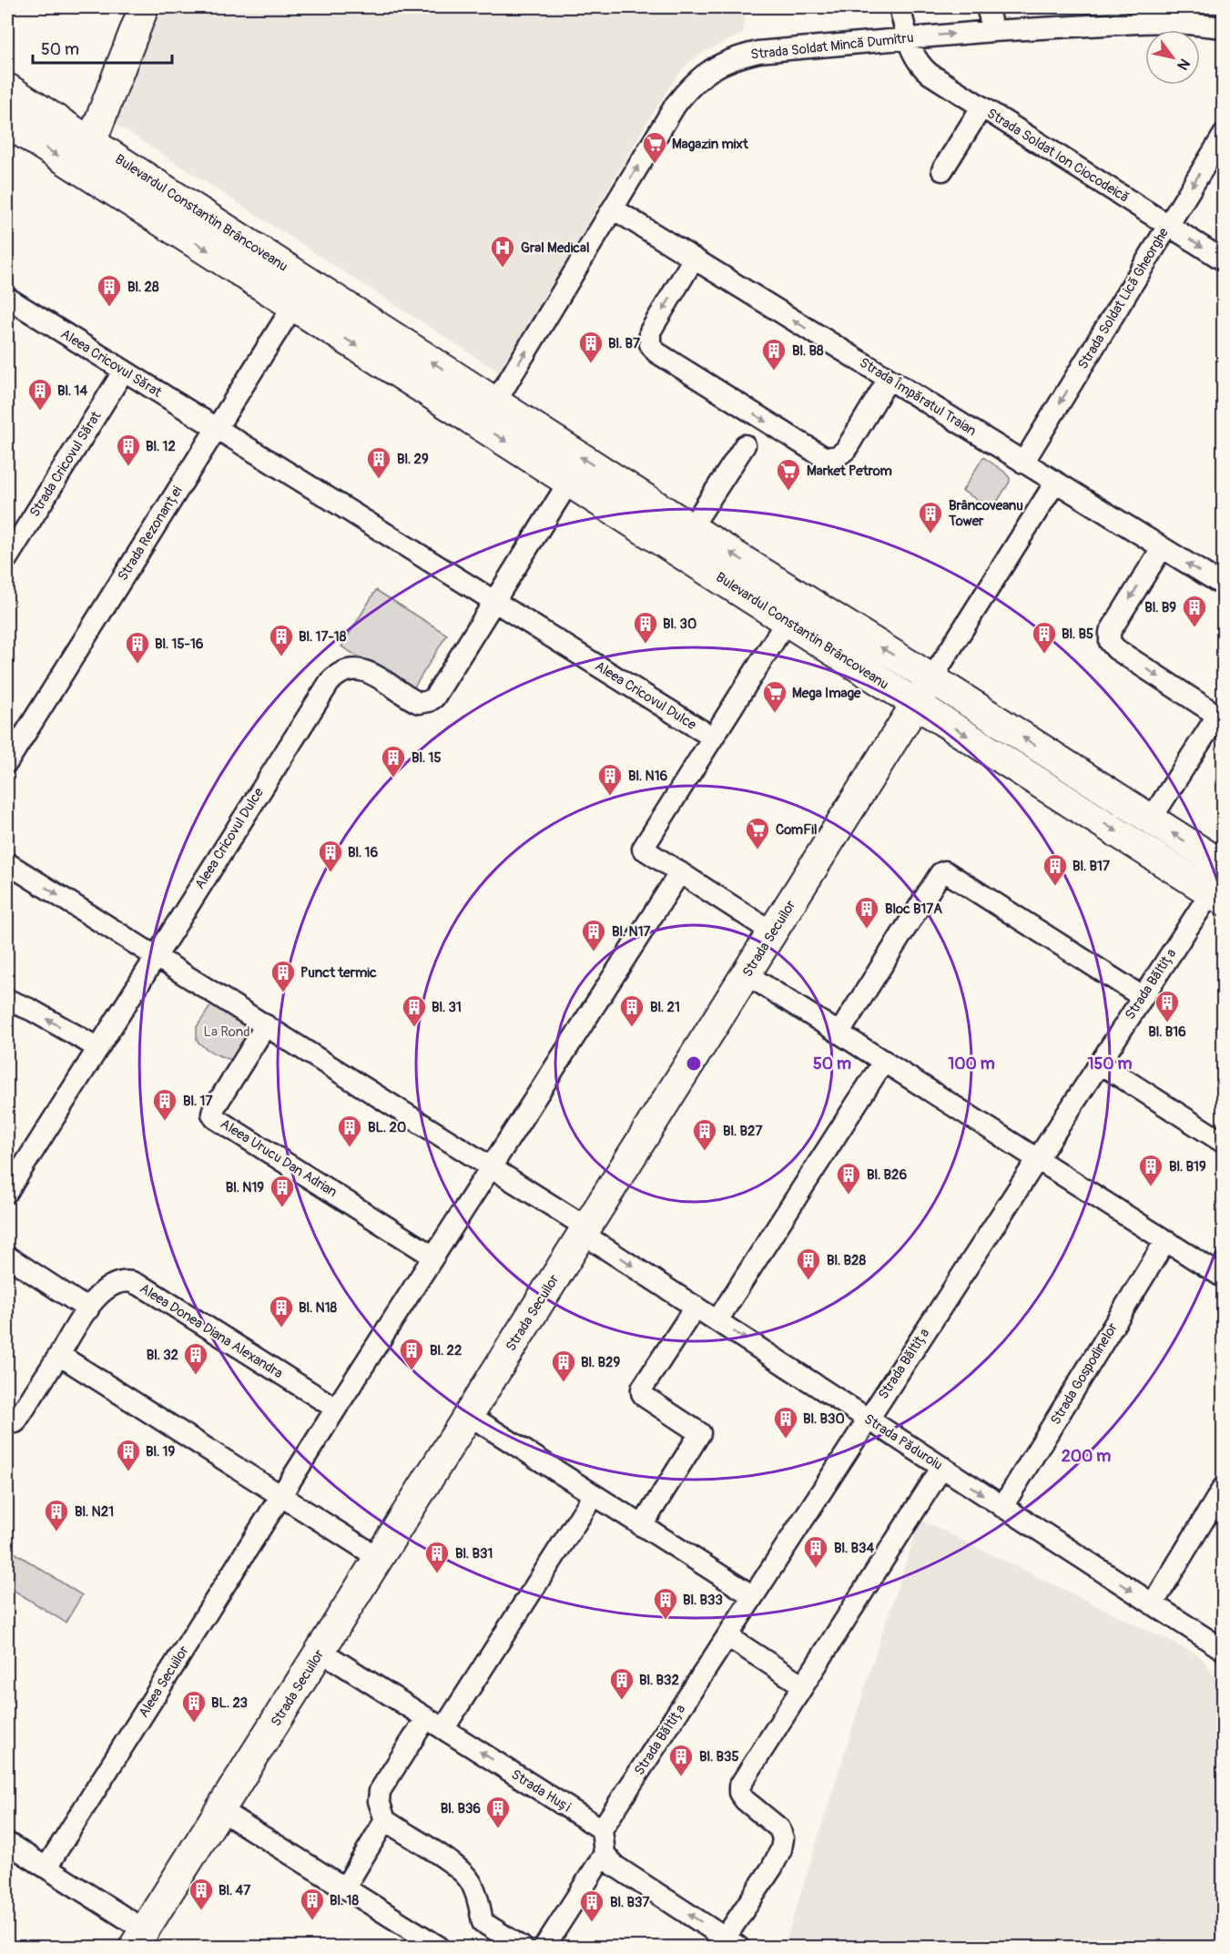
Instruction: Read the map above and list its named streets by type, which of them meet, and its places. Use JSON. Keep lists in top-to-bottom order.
{
  "streets": {
    "main road": ["Bulevardul Constantin Brâncoveanu", "Strada Secuilor"],
    "street": [
      "Strada Soldat Mincă Dumitru",
      "Strada Soldat Ion Ciocodeică",
      "Strada Soldat Lică Gheorghe",
      "Aleea Cricovul Sărat",
      "Strada Împăratul Traian",
      "Strada Cricovul Sărat",
      "Strada Rezonanței",
      "Aleea Cricovul Dulce",
      "Strada Băltița",
      "Aleea Urucu Dan Adrian",
      "Aleea Donea Diana Alexandra",
      "Strada Gospodinelor",
      "Strada Păduroiu",
      "Aleea Secuilor",
      "Strada Huși"
    ]
  },
  "crossings": [
    ["Strada Soldat Mincă Dumitru", "Strada Soldat Ion Ciocodeică"],
    ["Strada Soldat Mincă Dumitru", "Bulevardul Constantin Brâncoveanu"],
    ["Strada Soldat Mincă Dumitru", "Strada Împăratul Traian"],
    ["Strada Soldat Ion Ciocodeică", "Strada Soldat Lică Gheorghe"],
    ["Bulevardul Constantin Brâncoveanu", "Strada Rezonanței"],
    ["Bulevardul Constantin Brâncoveanu", "Aleea Cricovul Dulce"],
    ["Bulevardul Constantin Brâncoveanu", "Strada Secuilor"],
    ["Bulevardul Constantin Brâncoveanu", "Strada Băltița"],
    ["Strada Soldat Lică Gheorghe", "Strada Împăratul Traian"],
    ["Aleea Cricovul Sărat", "Strada Cricovul Sărat"],
    ["Aleea Cricovul Sărat", "Strada Rezonanței"],
    ["Aleea Cricovul Sărat", "Aleea Cricovul Dulce"],
    ["Strada Rezonanței", "Aleea Cricovul Dulce"],
    ["Strada Secuilor", "Strada Păduroiu"],
    ["Strada Secuilor", "Strada Huși"],
    ["Strada Băltița", "Strada Păduroiu"],
    ["Strada Băltița", "Strada Huși"],
    ["Strada Gospodinelor", "Strada Păduroiu"]
  ],
  "one_way": [
    "Strada Soldat Mincă Dumitru",
    "Strada Soldat Lică Gheorghe",
    "Strada Împăratul Traian",
    "Strada Păduroiu"
  ],
  "parks": ["La Rond"],
  "places": {
    "supermarket": [
      "Magazin mixt",
      "Market Petrom",
      "Mega Image",
      "ComFil"
    ],
    "hospital": ["Gral Medical"],
    "building": [
      "Bl. 28",
      "Bl. B7",
      "Bl. B8",
      "Bl. 14",
      "Bl. 12",
      "Bl. 29",
      "Brâncoveanu Tower",
      "Bl. B9",
      "Bl. 30",
      "Bl. B5",
      "Bl. 17-18",
      "Bl. 15-16",
      "Bl. 15",
      "Bl. N16",
      "Bl. 16",
      "Bl. B17",
      "Bloc B17A",
      "Bl. N17",
      "Punct termic",
      "Bl. B16",
      "Bl. 31",
      "Bl. 21",
      "Bl. 17",
      "BL. 20",
      "Bl. B27",
      "Bl. B19",
      "Bl. B26",
      "Bl. N19",
      "Bl. B28",
      "Bl. N18",
      "Bl. 22",
      "Bl. 32",
      "Bl. B29",
      "Bl. B30",
      "Bl. 19",
      "Bl. N21",
      "Bl. B34",
      "Bl. B31",
      "Bl. B33",
      "Bl. B32",
      "BL. 23",
      "Bl. B35",
      "Bl. B36",
      "Bl. 47",
      "Bl. 18",
      "Bl. B37"
    ]
  },
  "scale_bar": "50 m",
  "north": "bottom right",
  "rings": [
    "50 m",
    "100 m",
    "150 m",
    "200 m"
  ]
}
